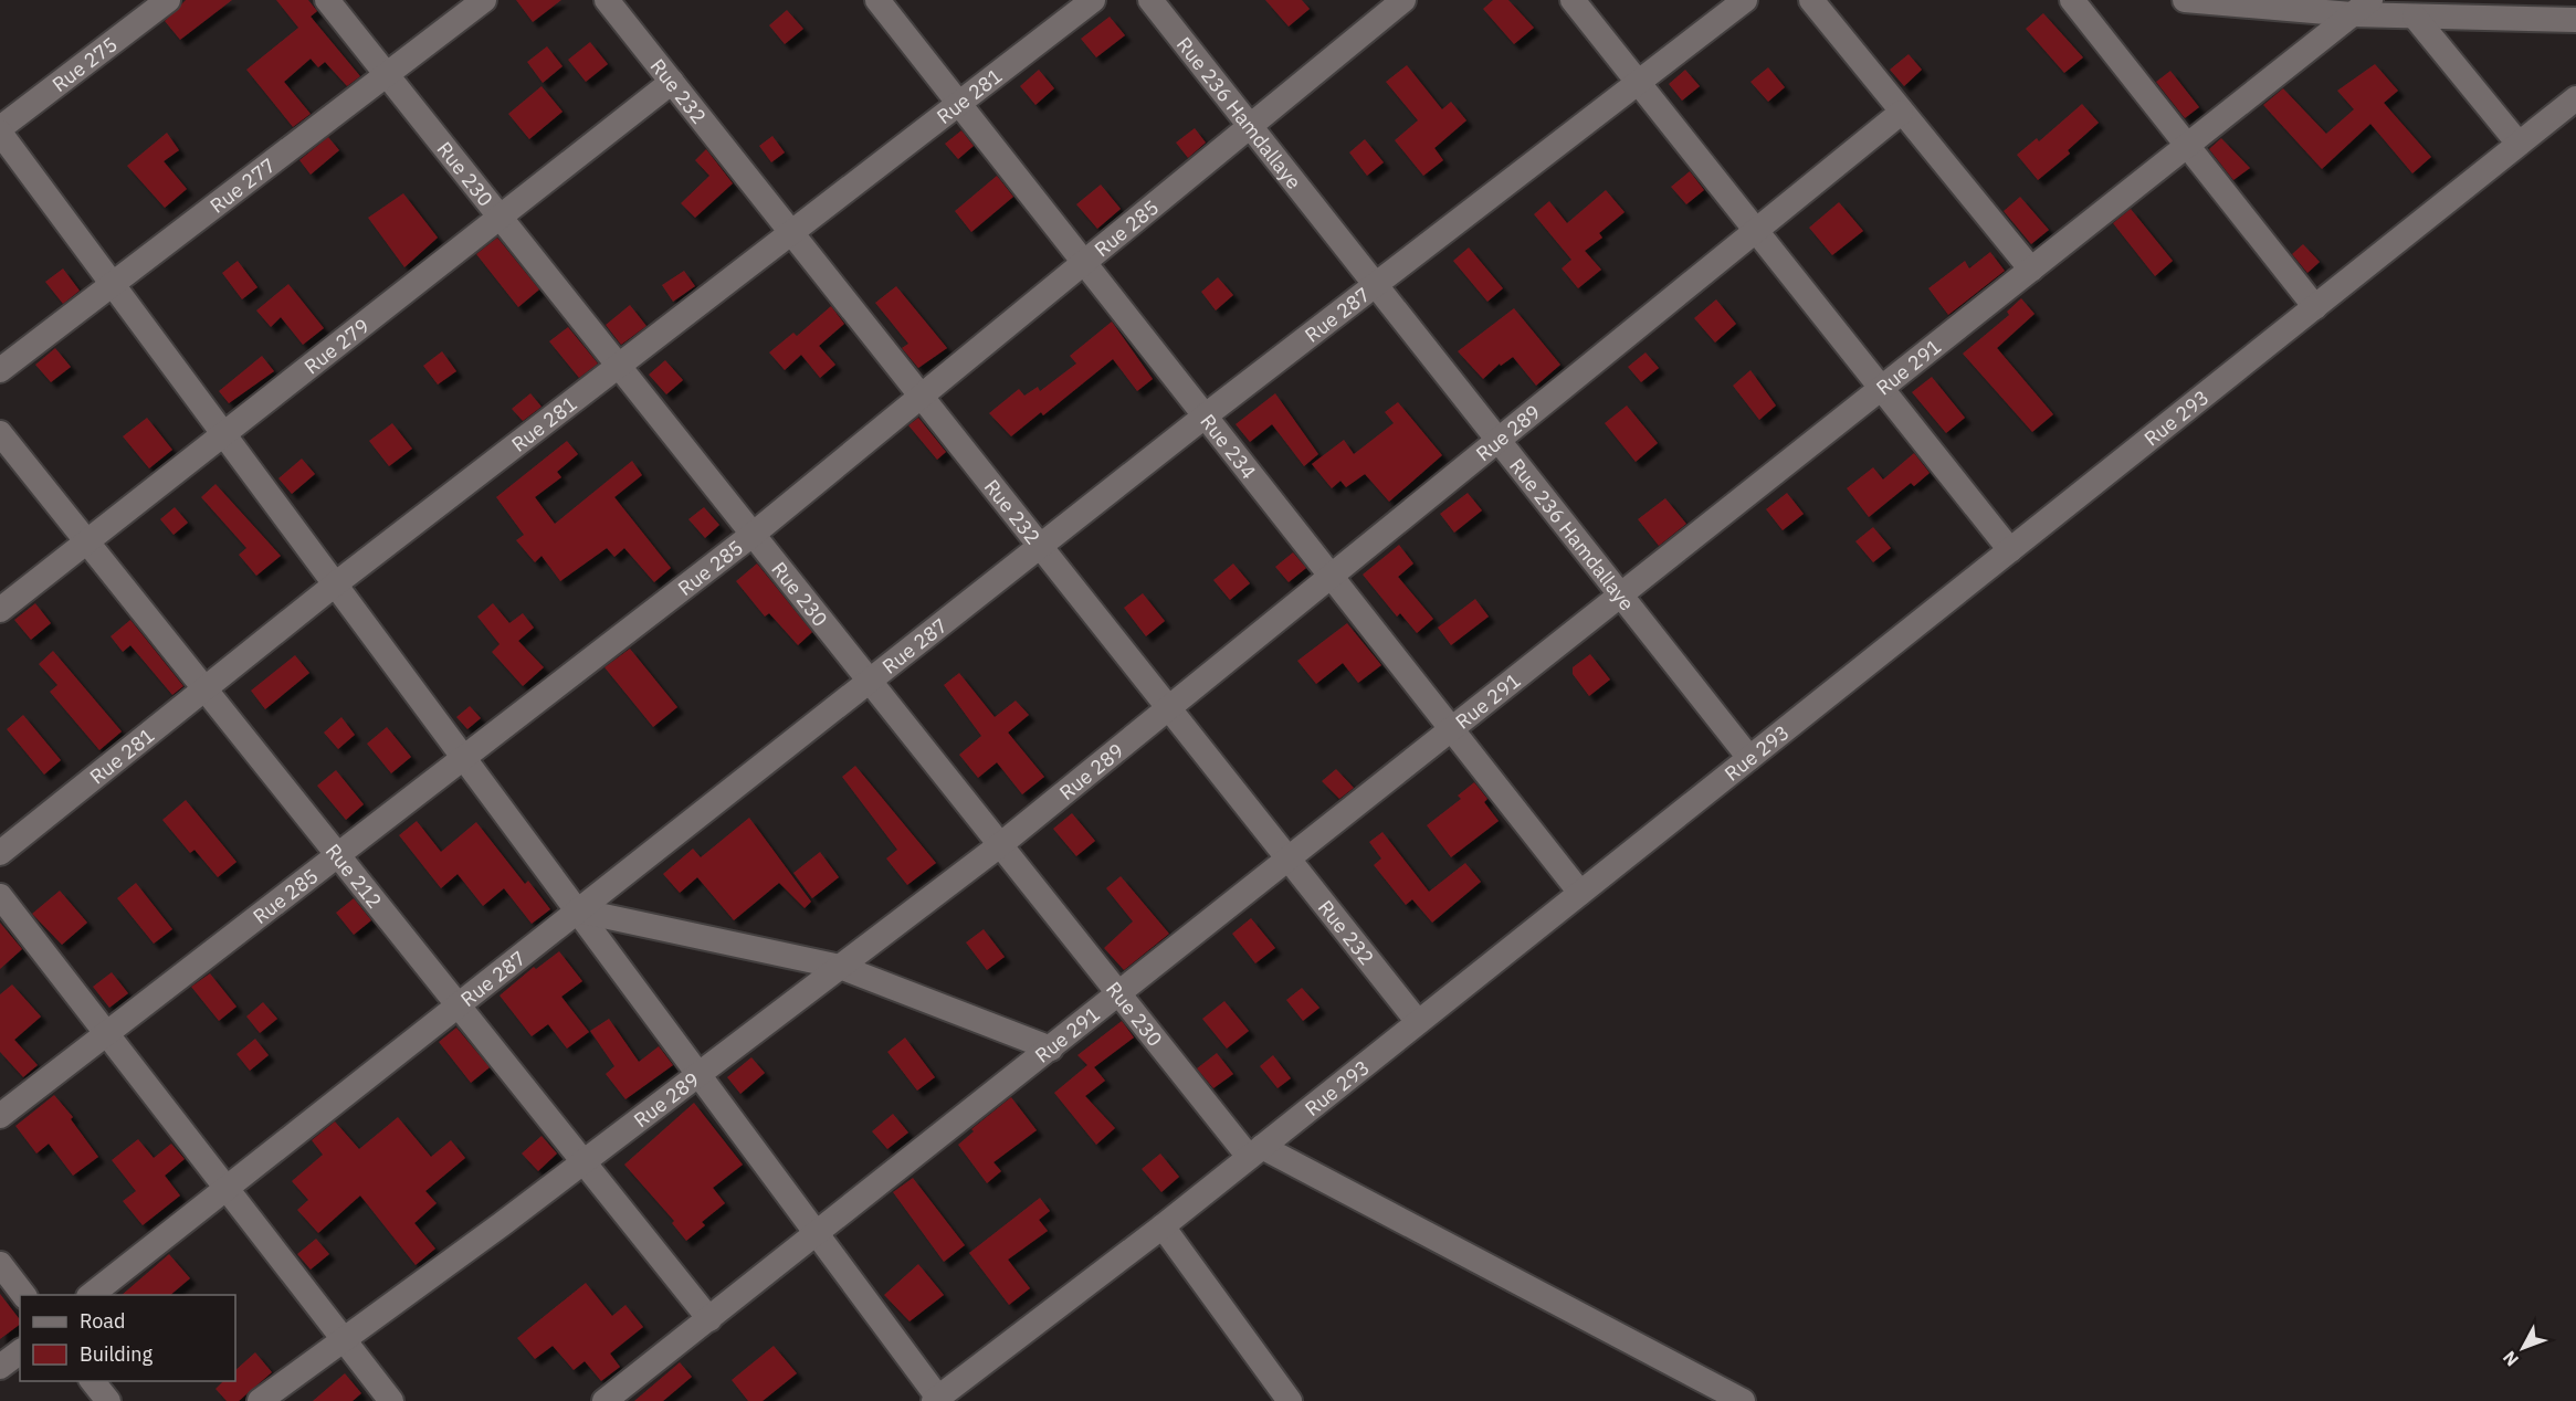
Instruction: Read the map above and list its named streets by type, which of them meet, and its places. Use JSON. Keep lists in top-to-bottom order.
{
  "streets": {
    "street": [
      "Rue 275",
      "Rue 232",
      "Rue 281",
      "Rue 236 Hamdallaye",
      "Rue 230",
      "Rue 277",
      "Rue 285",
      "Rue 287",
      "Rue 279",
      "Rue 291",
      "Rue 293",
      "Rue 289",
      "Rue 234",
      "Rue 212"
    ]
  },
  "crossings": [
    ["Rue 232", "Rue 281"],
    ["Rue 232", "Rue 285"],
    ["Rue 232", "Rue 287"],
    ["Rue 232", "Rue 279"],
    ["Rue 232", "Rue 291"],
    ["Rue 232", "Rue 293"],
    ["Rue 232", "Rue 289"],
    ["Rue 281", "Rue 230"],
    ["Rue 281", "Rue 234"],
    ["Rue 281", "Rue 212"],
    ["Rue 236 Hamdallaye", "Rue 285"],
    ["Rue 236 Hamdallaye", "Rue 287"],
    ["Rue 236 Hamdallaye", "Rue 291"],
    ["Rue 236 Hamdallaye", "Rue 293"],
    ["Rue 236 Hamdallaye", "Rue 289"],
    ["Rue 230", "Rue 277"],
    ["Rue 230", "Rue 285"],
    ["Rue 230", "Rue 287"],
    ["Rue 230", "Rue 279"],
    ["Rue 230", "Rue 291"],
    ["Rue 230", "Rue 293"],
    ["Rue 230", "Rue 289"],
    ["Rue 285", "Rue 234"],
    ["Rue 285", "Rue 212"],
    ["Rue 287", "Rue 234"],
    ["Rue 287", "Rue 212"],
    ["Rue 279", "Rue 212"],
    ["Rue 291", "Rue 234"],
    ["Rue 291", "Rue 212"],
    ["Rue 293", "Rue 234"],
    ["Rue 289", "Rue 234"],
    ["Rue 289", "Rue 212"]
  ],
  "legend": ["Road", "Building"],
  "north": "bottom left"
}
